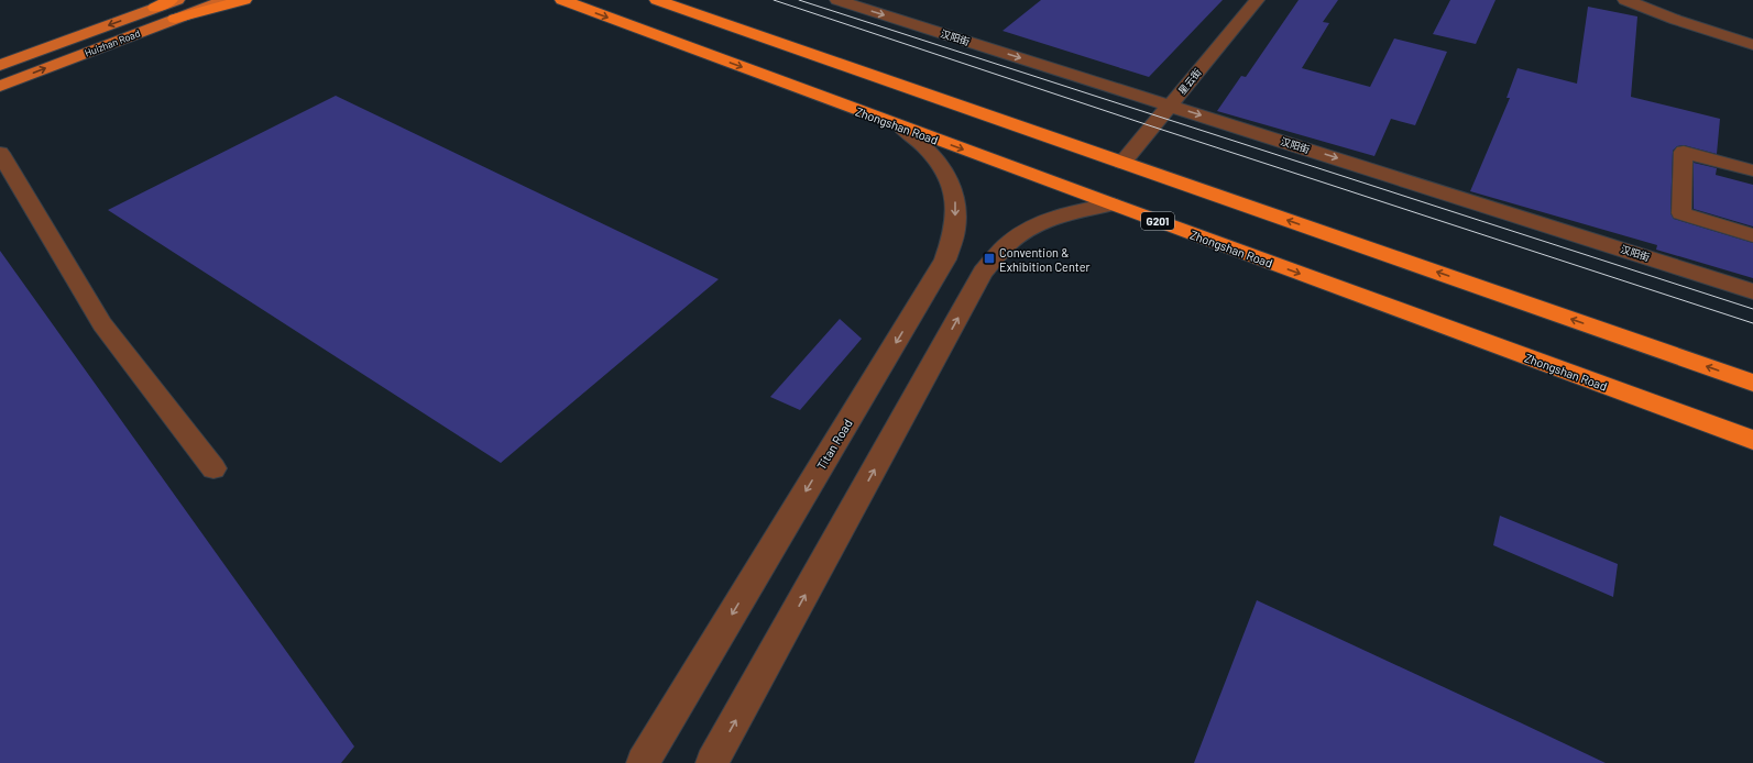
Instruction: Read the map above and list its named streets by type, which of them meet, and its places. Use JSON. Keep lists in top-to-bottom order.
{
  "streets": {
    "highway": ["Zhongshan Road", "G201"],
    "main road": ["Huizhan Road"],
    "street": ["汉阳街", "星云街", "Titan Road"]
  },
  "crossings": [
    ["汉阳街", "星云街"],
    ["Zhongshan Road", "Titan Road"]
  ],
  "one_way": ["汉阳街"],
  "places": {
    "transit": ["Convention & Exhibition Center"]
  }
}
